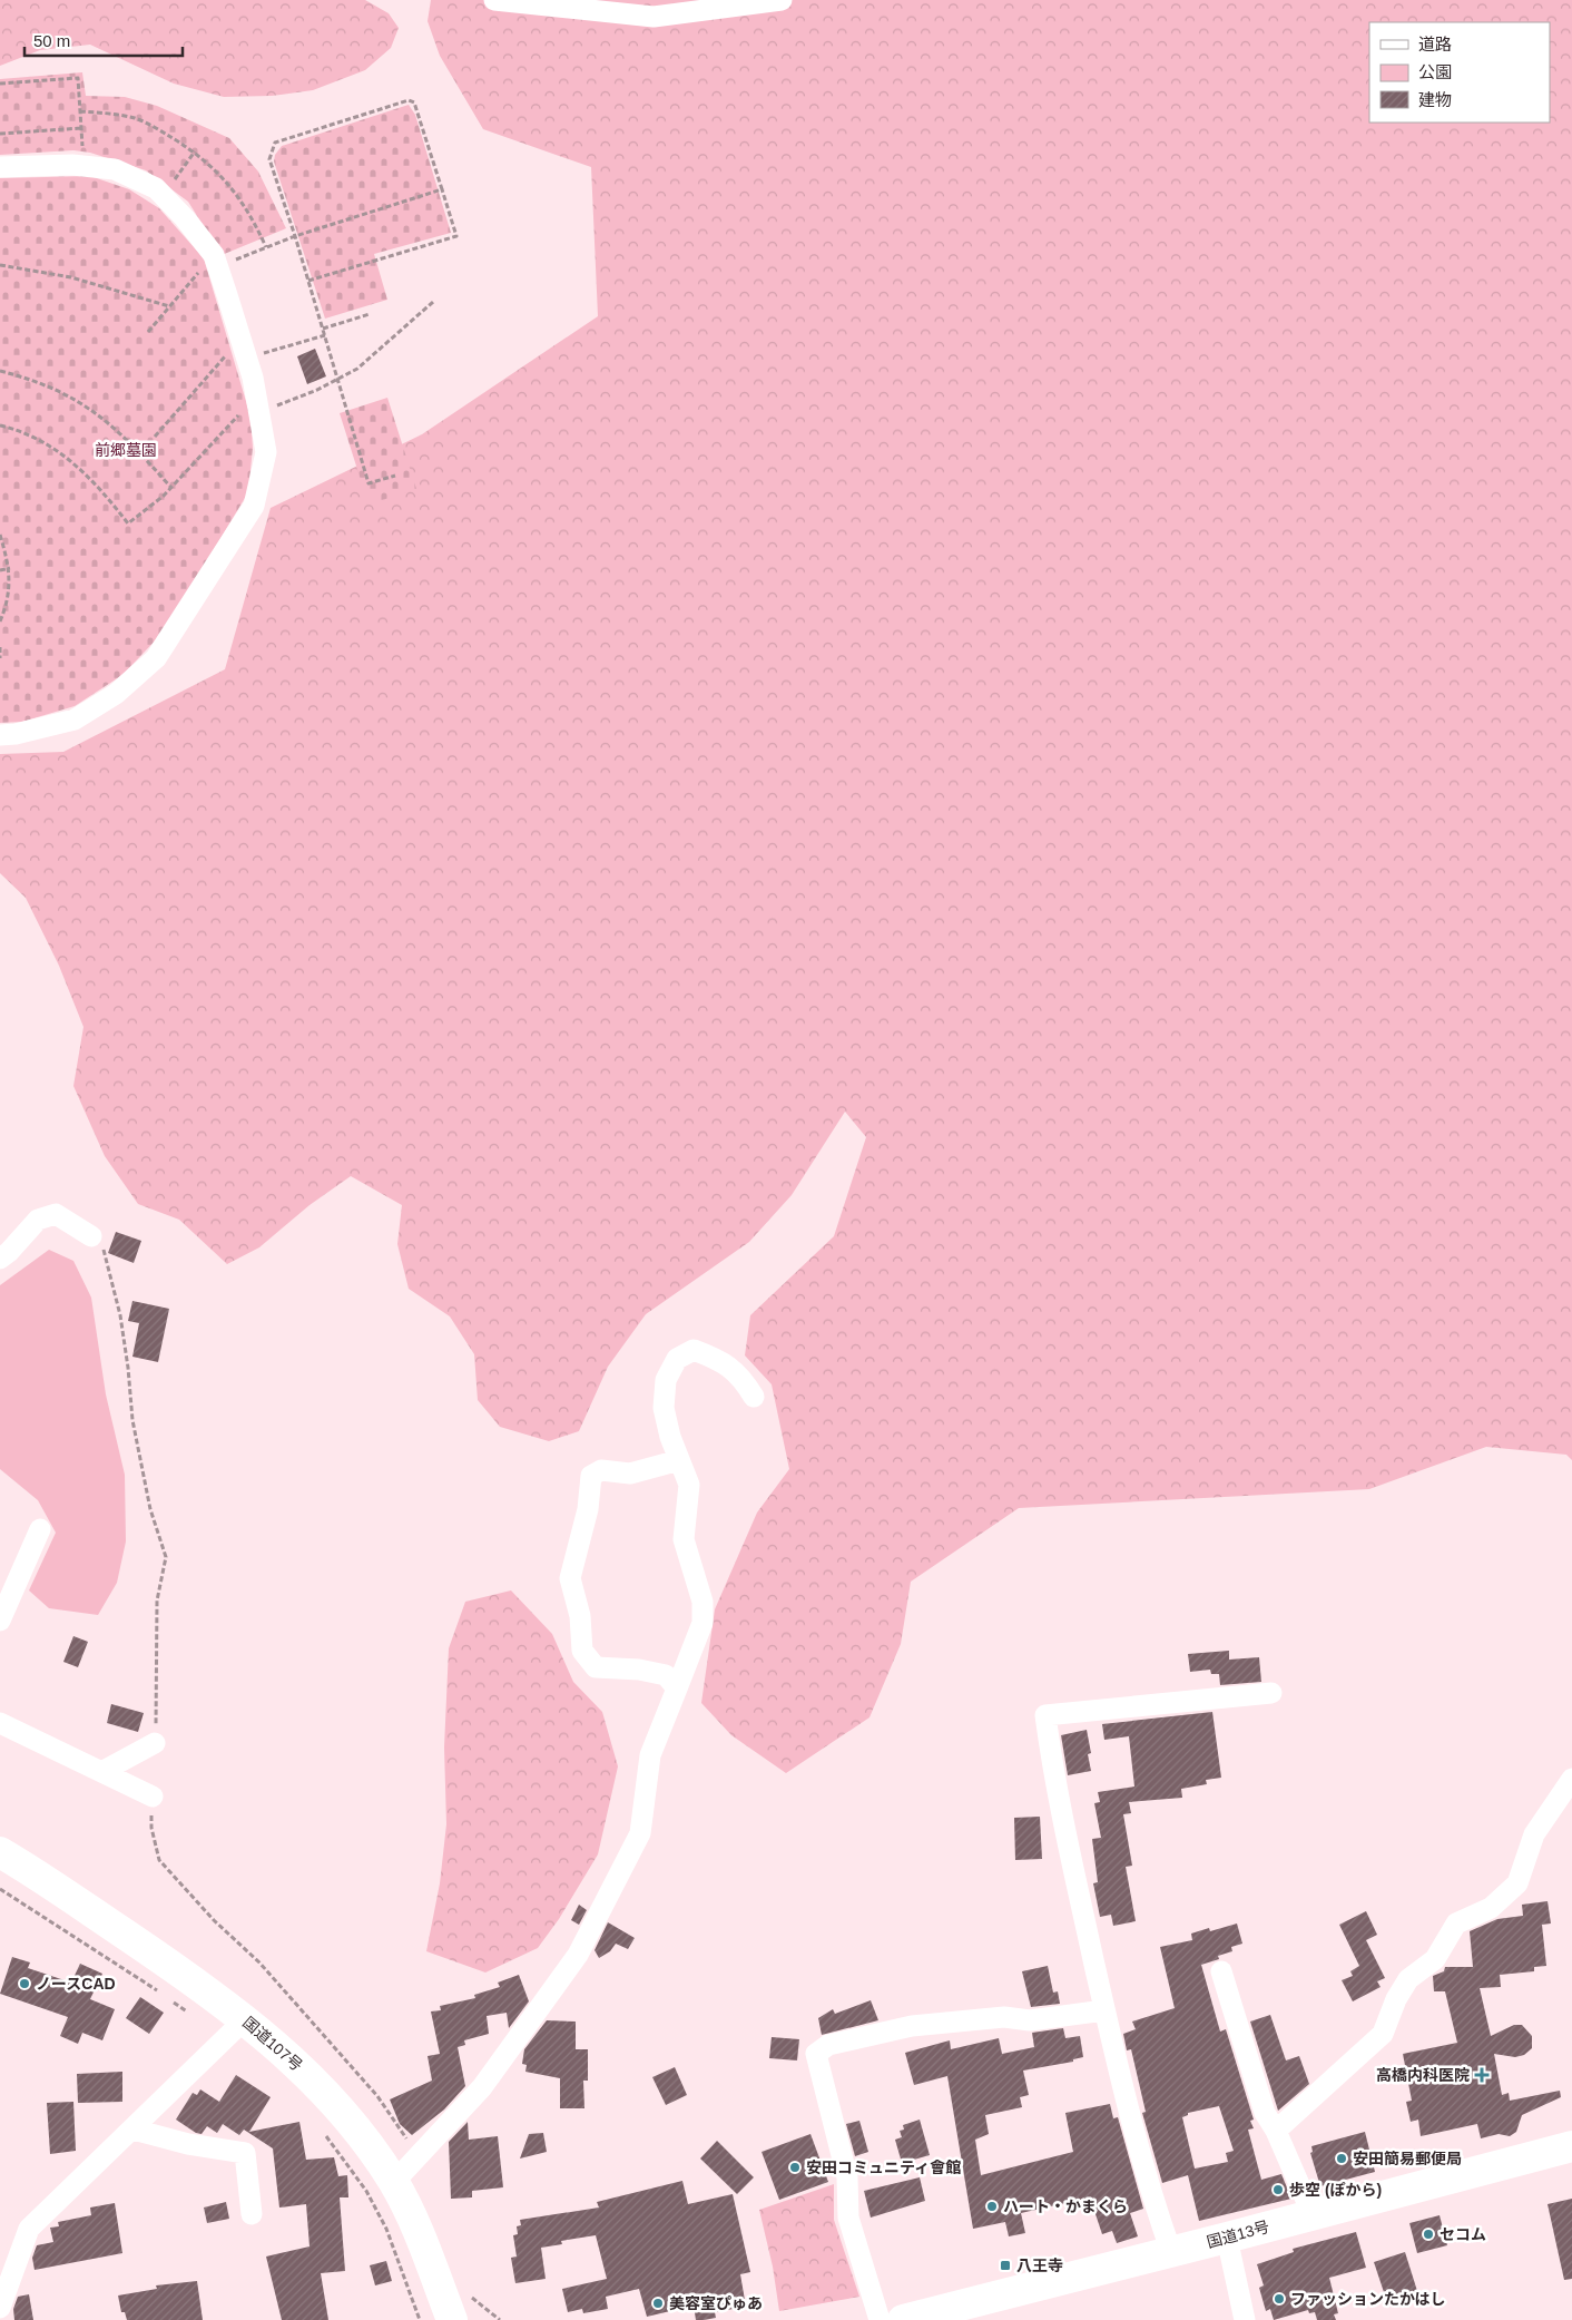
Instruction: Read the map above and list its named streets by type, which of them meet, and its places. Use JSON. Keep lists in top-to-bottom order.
{
  "streets": {
    "highway": ["国道107号", "国道13号"]
  },
  "parks": ["前郷墓園"],
  "places": {
    "other": [
      "ノースCAD",
      "安田簡易郵便局",
      "安田コミュニティ會館",
      "歩空 (ぽから)",
      "ハート・かまくら",
      "セコム",
      "ファッションたかはし",
      "美容室ぴゅあ"
    ],
    "health": ["高橋内科医院"],
    "transit": ["八王寺"]
  },
  "legend": ["道路", "公園", "建物"],
  "scale_bar": "50 m"
}
